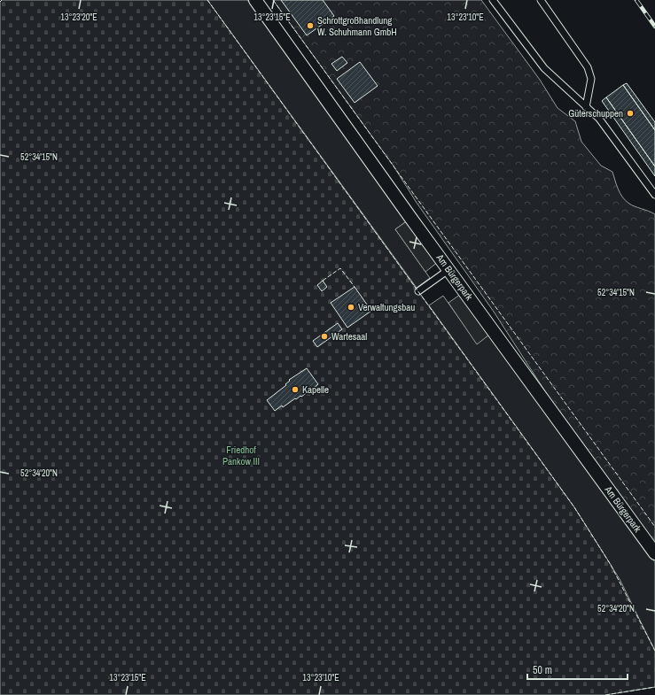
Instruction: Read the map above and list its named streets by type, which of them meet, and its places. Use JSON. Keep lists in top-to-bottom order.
{
  "streets": {
    "street": ["Am Bürgerpark"]
  },
  "parks": ["Friedhof Pankow III"],
  "places": [
    "Schrottgroßhandlung W. Schuhmann GmbH",
    "Güterschuppen",
    "Verwaltungsbau",
    "Wartesaal",
    "Kapelle"
  ],
  "scale_bar": "50 m",
  "coordinates": [
    "13°23'20\"E",
    "13°23'15\"E",
    "13°23'10\"E",
    "52°34'15\"N",
    "52°34'20\"N"
  ]
}
